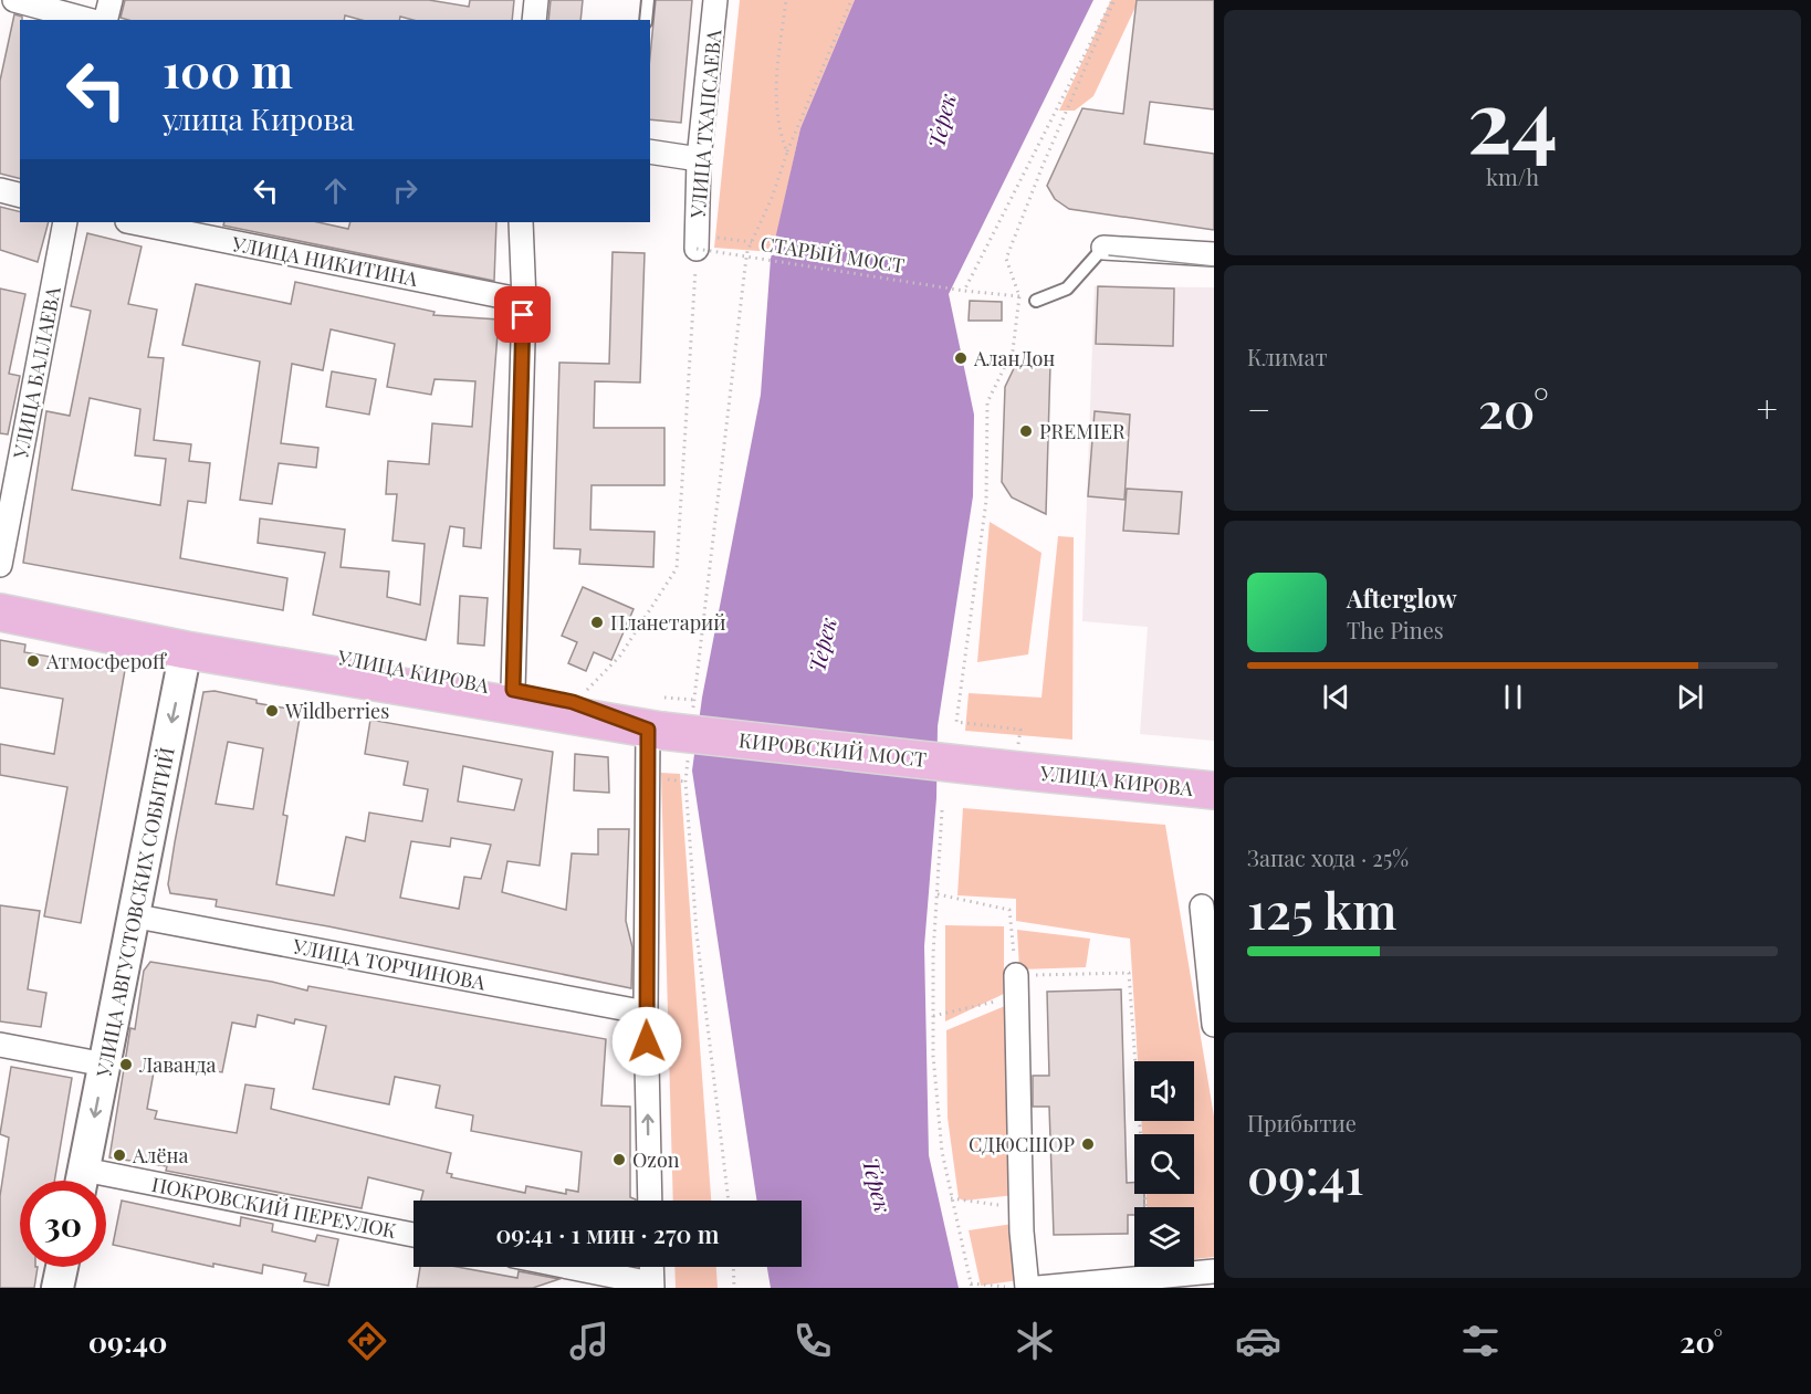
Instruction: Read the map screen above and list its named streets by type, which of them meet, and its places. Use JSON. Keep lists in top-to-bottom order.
{
  "streets": {
    "main road": ["УЛИЦА КИРОВА", "КИРОВСКИЙ МОСТ"],
    "street": [
      "УЛИЦА ТХАПСАЕВА",
      "УЛИЦА НИКИТИНА",
      "УЛИЦА БАЛЛАЕВА",
      "УЛИЦА АВГУСТОВСКИХ СОБЫТИЙ",
      "УЛИЦА ТОРЧИНОВА",
      "ПОКРОВСКИЙ ПЕРЕУЛОК"
    ],
    "path": ["СТАРЫЙ МОСТ"]
  },
  "crossings": [
    ["УЛИЦА ТХАПСАЕВА", "СТАРЫЙ МОСТ"],
    ["УЛИЦА КИРОВА", "КИРОВСКИЙ МОСТ"],
    ["УЛИЦА КИРОВА", "УЛИЦА АВГУСТОВСКИХ СОБЫТИЙ"],
    ["УЛИЦА АВГУСТОВСКИХ СОБЫТИЙ", "УЛИЦА ТОРЧИНОВА"]
  ],
  "one_way": ["УЛИЦА АВГУСТОВСКИХ СОБЫТИЙ"],
  "water": ["Терек"],
  "places": [
    "АланДон",
    "PREMIER",
    "Планетарий",
    "Атмосферoff",
    "Wildberries",
    "Лаванда",
    "СДЮСШОР",
    "Алёна",
    "Ozon"
  ],
  "page": {
    "tile": [
      ["24", "km/h"],
      "Климат",
      ["Запас хода · 25%", "125 km"],
      ["Прибытие", "09:41"]
    ],
    "turn": ["100 m", "улица Кирова"],
    "heat": ["−", "20°", "+"],
    "song": ["Afterglow", "The Pines"],
    "limit": "30",
    "trip": "09:41 · 1 мин · 270 m",
    "tabs": ["09:40", "20°"]
  }
}
